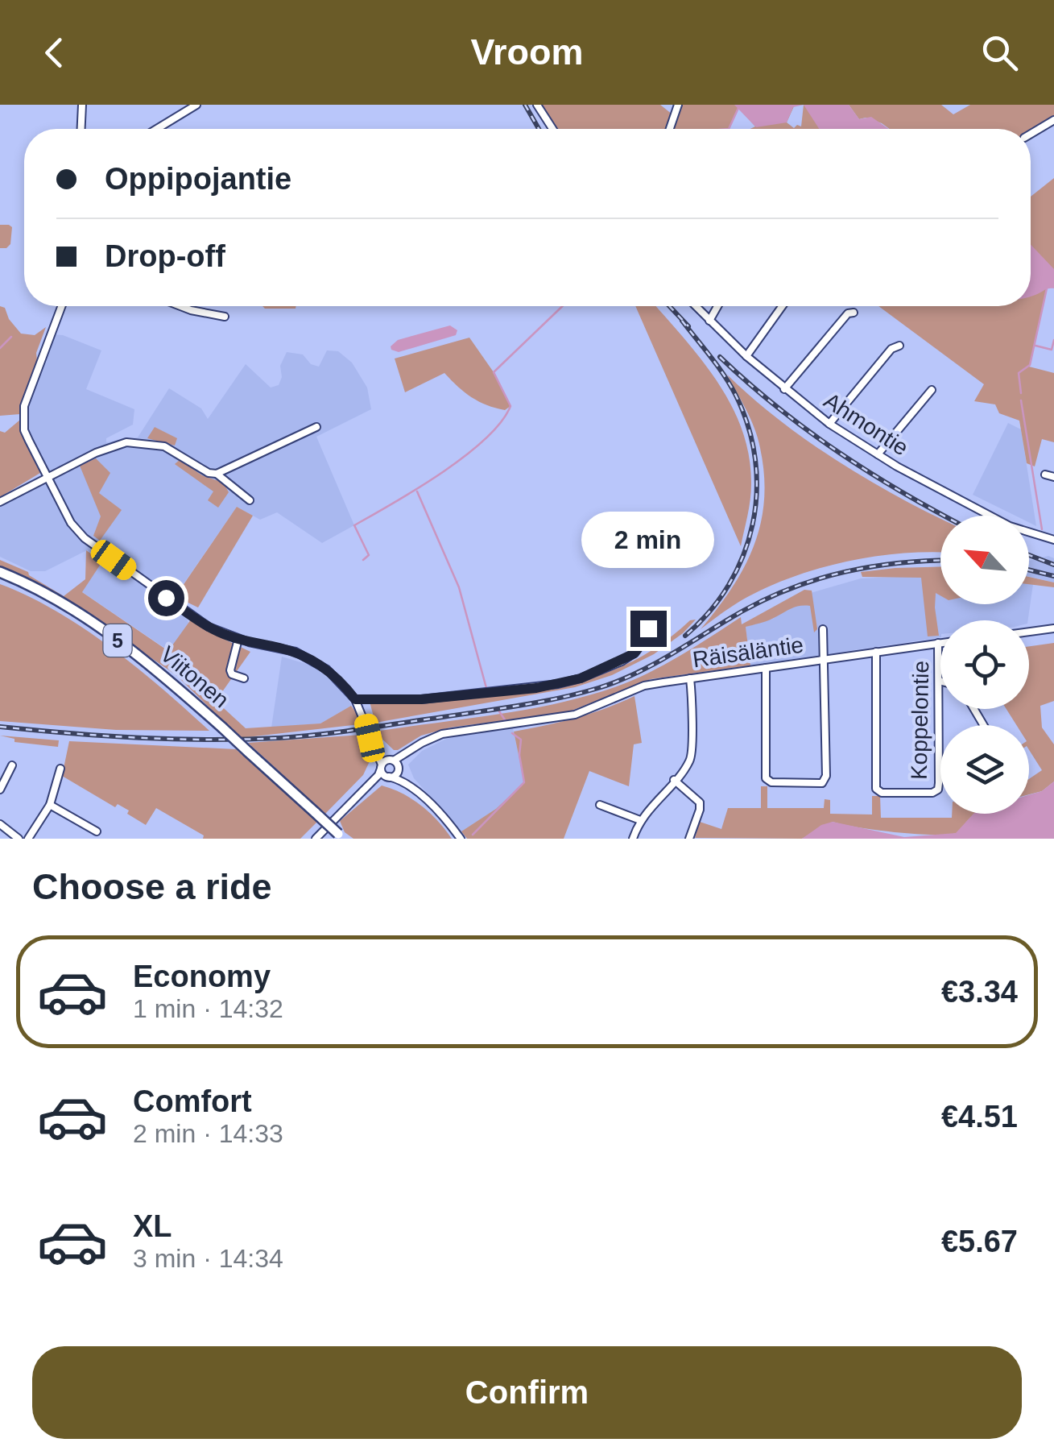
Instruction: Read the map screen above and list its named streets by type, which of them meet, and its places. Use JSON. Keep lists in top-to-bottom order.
{
  "streets": {
    "highway": ["5", "Viitonen"],
    "street": ["Ahmontie", "Räisäläntie", "Koppelontie"]
  },
  "crossings": [
    ["Räisäläntie", "Koppelontie"]
  ],
  "north": "top left",
  "page": {
    "header": "Vroom",
    "banner": ["Oppipojantie", "Drop-off"],
    "bubble": "2 min",
    "heading": "Choose a ride",
    "list": [
      {
        "name": "Economy",
        "note": "1 min · 14:32",
        "value": "€3.34"
      },
      {
        "name": "Comfort",
        "note": "2 min · 14:33",
        "value": "€4.51"
      },
      {
        "name": "XL",
        "note": "3 min · 14:34",
        "value": "€5.67"
      }
    ],
    "buttons": "Confirm"
  }
}
